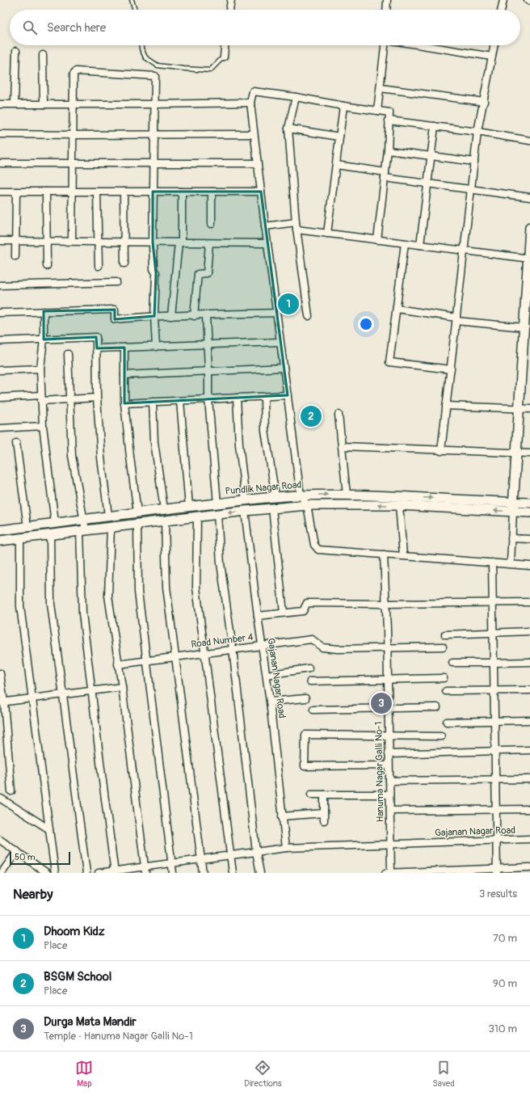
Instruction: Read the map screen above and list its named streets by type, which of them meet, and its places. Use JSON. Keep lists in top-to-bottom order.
{
  "streets": {
    "main road": ["Pundlik Nagar Road"],
    "street": ["Road Number 4", "Gajanan Nagar Road", "Hanuma Nagar Galli No-1"]
  },
  "crossings": [
    ["Pundlik Nagar Road", "Gajanan Nagar Road"],
    ["Road Number 4", "Gajanan Nagar Road"],
    ["Road Number 4", "Hanuma Nagar Galli No-1"],
    ["Gajanan Nagar Road", "Hanuma Nagar Galli No-1"]
  ],
  "scale_bar": "50 m",
  "page": {
    "search": "Search here",
    "pins": ["1", "2", "3"],
    "scale": "50 m",
    "heading": ["Nearby", "3 results"],
    "list": [
      {
        "mark": "1",
        "name": "Dhoom Kidz",
        "note": "Place",
        "value": "70 m"
      },
      {
        "mark": "2",
        "name": "BSGM School",
        "note": "Place",
        "value": "90 m"
      },
      {
        "mark": "3",
        "name": "Durga Mata Mandir",
        "note": "Temple · Hanuma Nagar Galli No-1",
        "value": "310 m"
      }
    ],
    "nav": ["Map", "Directions", "Saved"]
  }
}
